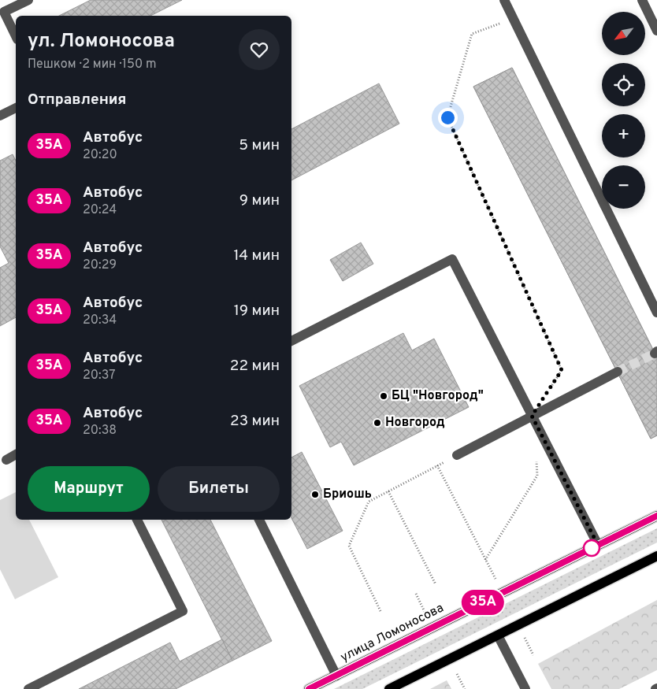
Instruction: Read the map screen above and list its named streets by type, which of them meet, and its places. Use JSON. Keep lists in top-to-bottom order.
{
  "streets": {
    "main road": ["улица Ломоносова"]
  },
  "places": ["БЦ \"Новгород\"", "Новгород", "Бриошь"],
  "lines": ["bus line 35А"],
  "north": "bottom left",
  "page": {
    "on_map": "35А",
    "map_buttons": ["+", "−"],
    "heading": [
      ["ул. Ломоносова", "Пешком · 2 мин · 150 m"],
      "Отправления"
    ],
    "list": [
      {
        "mark": "35А",
        "name": "Автобус",
        "note": "20:20",
        "value": "5 мин"
      },
      {
        "mark": "35А",
        "name": "Автобус",
        "note": "20:24",
        "value": "9 мин"
      },
      {
        "mark": "35А",
        "name": "Автобус",
        "note": "20:29",
        "value": "14 мин"
      },
      {
        "mark": "35А",
        "name": "Автобус",
        "note": "20:34",
        "value": "19 мин"
      },
      {
        "mark": "35А",
        "name": "Автобус",
        "note": "20:37",
        "value": "22 мин"
      },
      {
        "mark": "35А",
        "name": "Автобус",
        "note": "20:38",
        "value": "23 мин"
      }
    ],
    "buttons": ["Маршрут", "Билеты"]
  }
}
